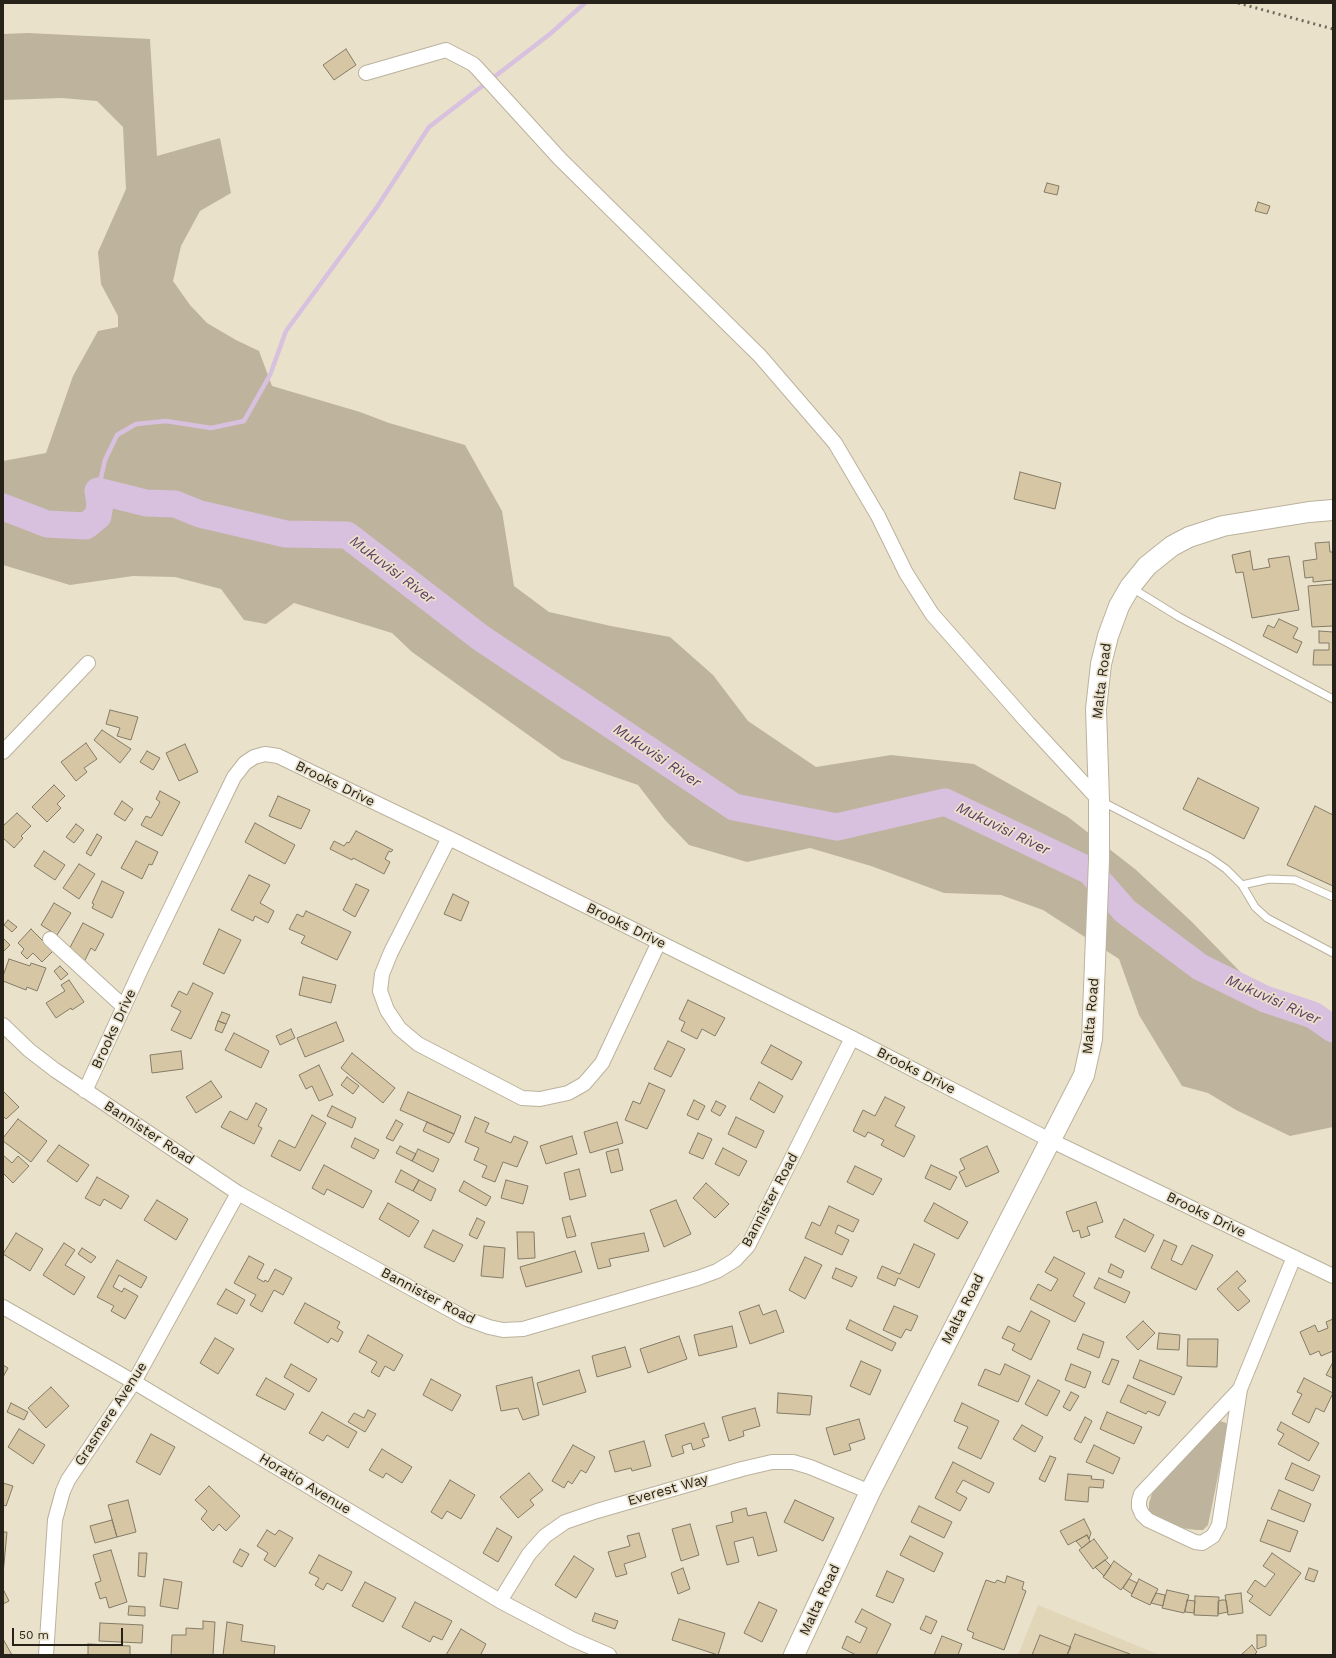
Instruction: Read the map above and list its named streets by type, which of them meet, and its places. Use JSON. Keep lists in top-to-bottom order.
{
  "streets": {
    "street": [
      "Malta Road",
      "Brooks Drive",
      "Bannister Road",
      "Grasmere Avenue",
      "Horatio Avenue",
      "Everest Way"
    ]
  },
  "crossings": [
    ["Malta Road", "Brooks Drive"],
    ["Malta Road", "Everest Way"],
    ["Brooks Drive", "Bannister Road"],
    ["Bannister Road", "Grasmere Avenue"],
    ["Grasmere Avenue", "Horatio Avenue"],
    ["Horatio Avenue", "Everest Way"]
  ],
  "water": ["Mukuvisi River"],
  "scale_bar": "50 m"
}
